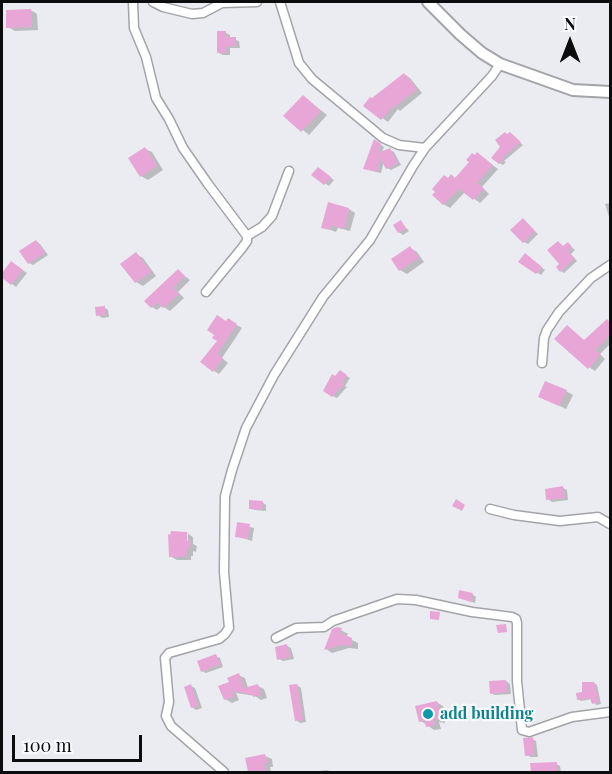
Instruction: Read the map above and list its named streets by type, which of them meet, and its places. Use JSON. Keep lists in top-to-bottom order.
{
  "places": ["add building"],
  "scale_bar": "100 m",
  "north": "top"
}
